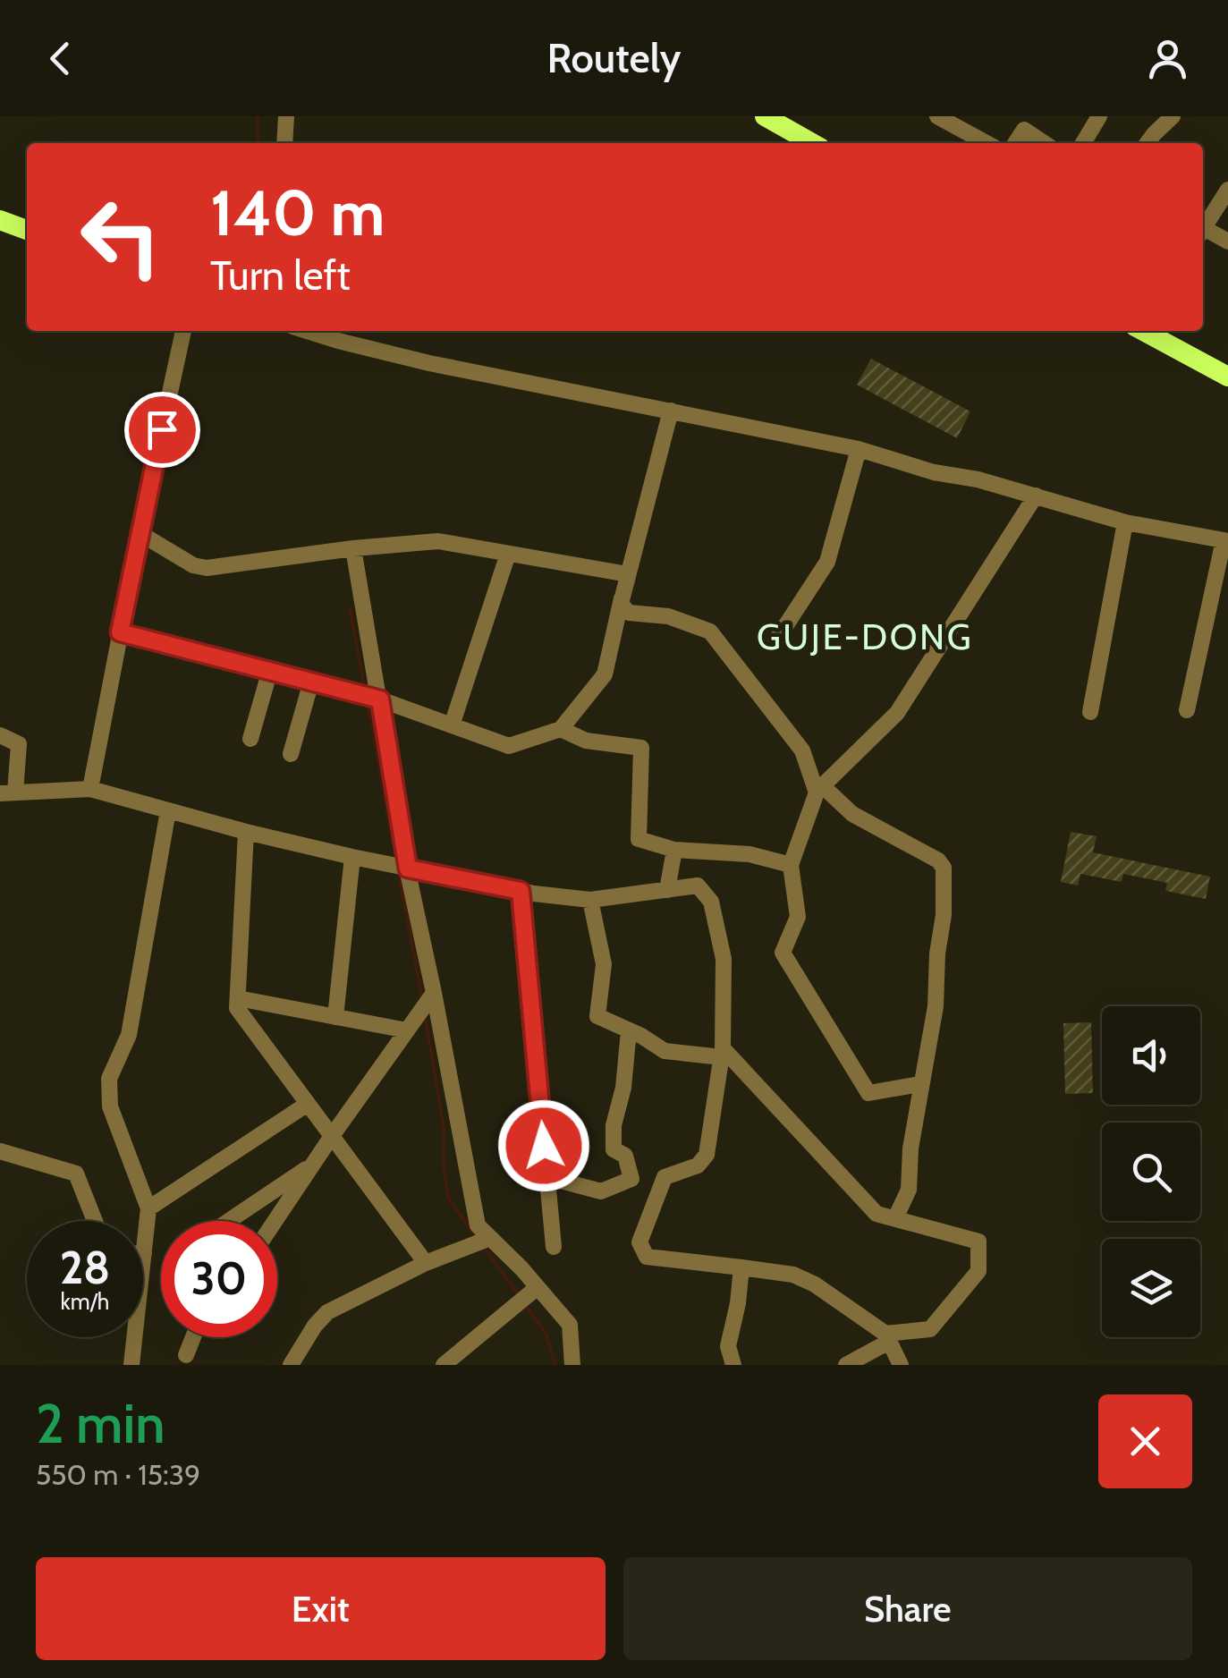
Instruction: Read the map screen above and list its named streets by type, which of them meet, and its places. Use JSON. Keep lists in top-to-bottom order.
{
  "districts": ["GUJE-DONG"],
  "page": {
    "header": "Routely",
    "turn": ["140 m", "Turn left"],
    "speed": "28 km/h",
    "limit": "30",
    "heading": ["2 min", "550 m · 15:39"],
    "buttons": ["Exit", "Share"]
  }
}
